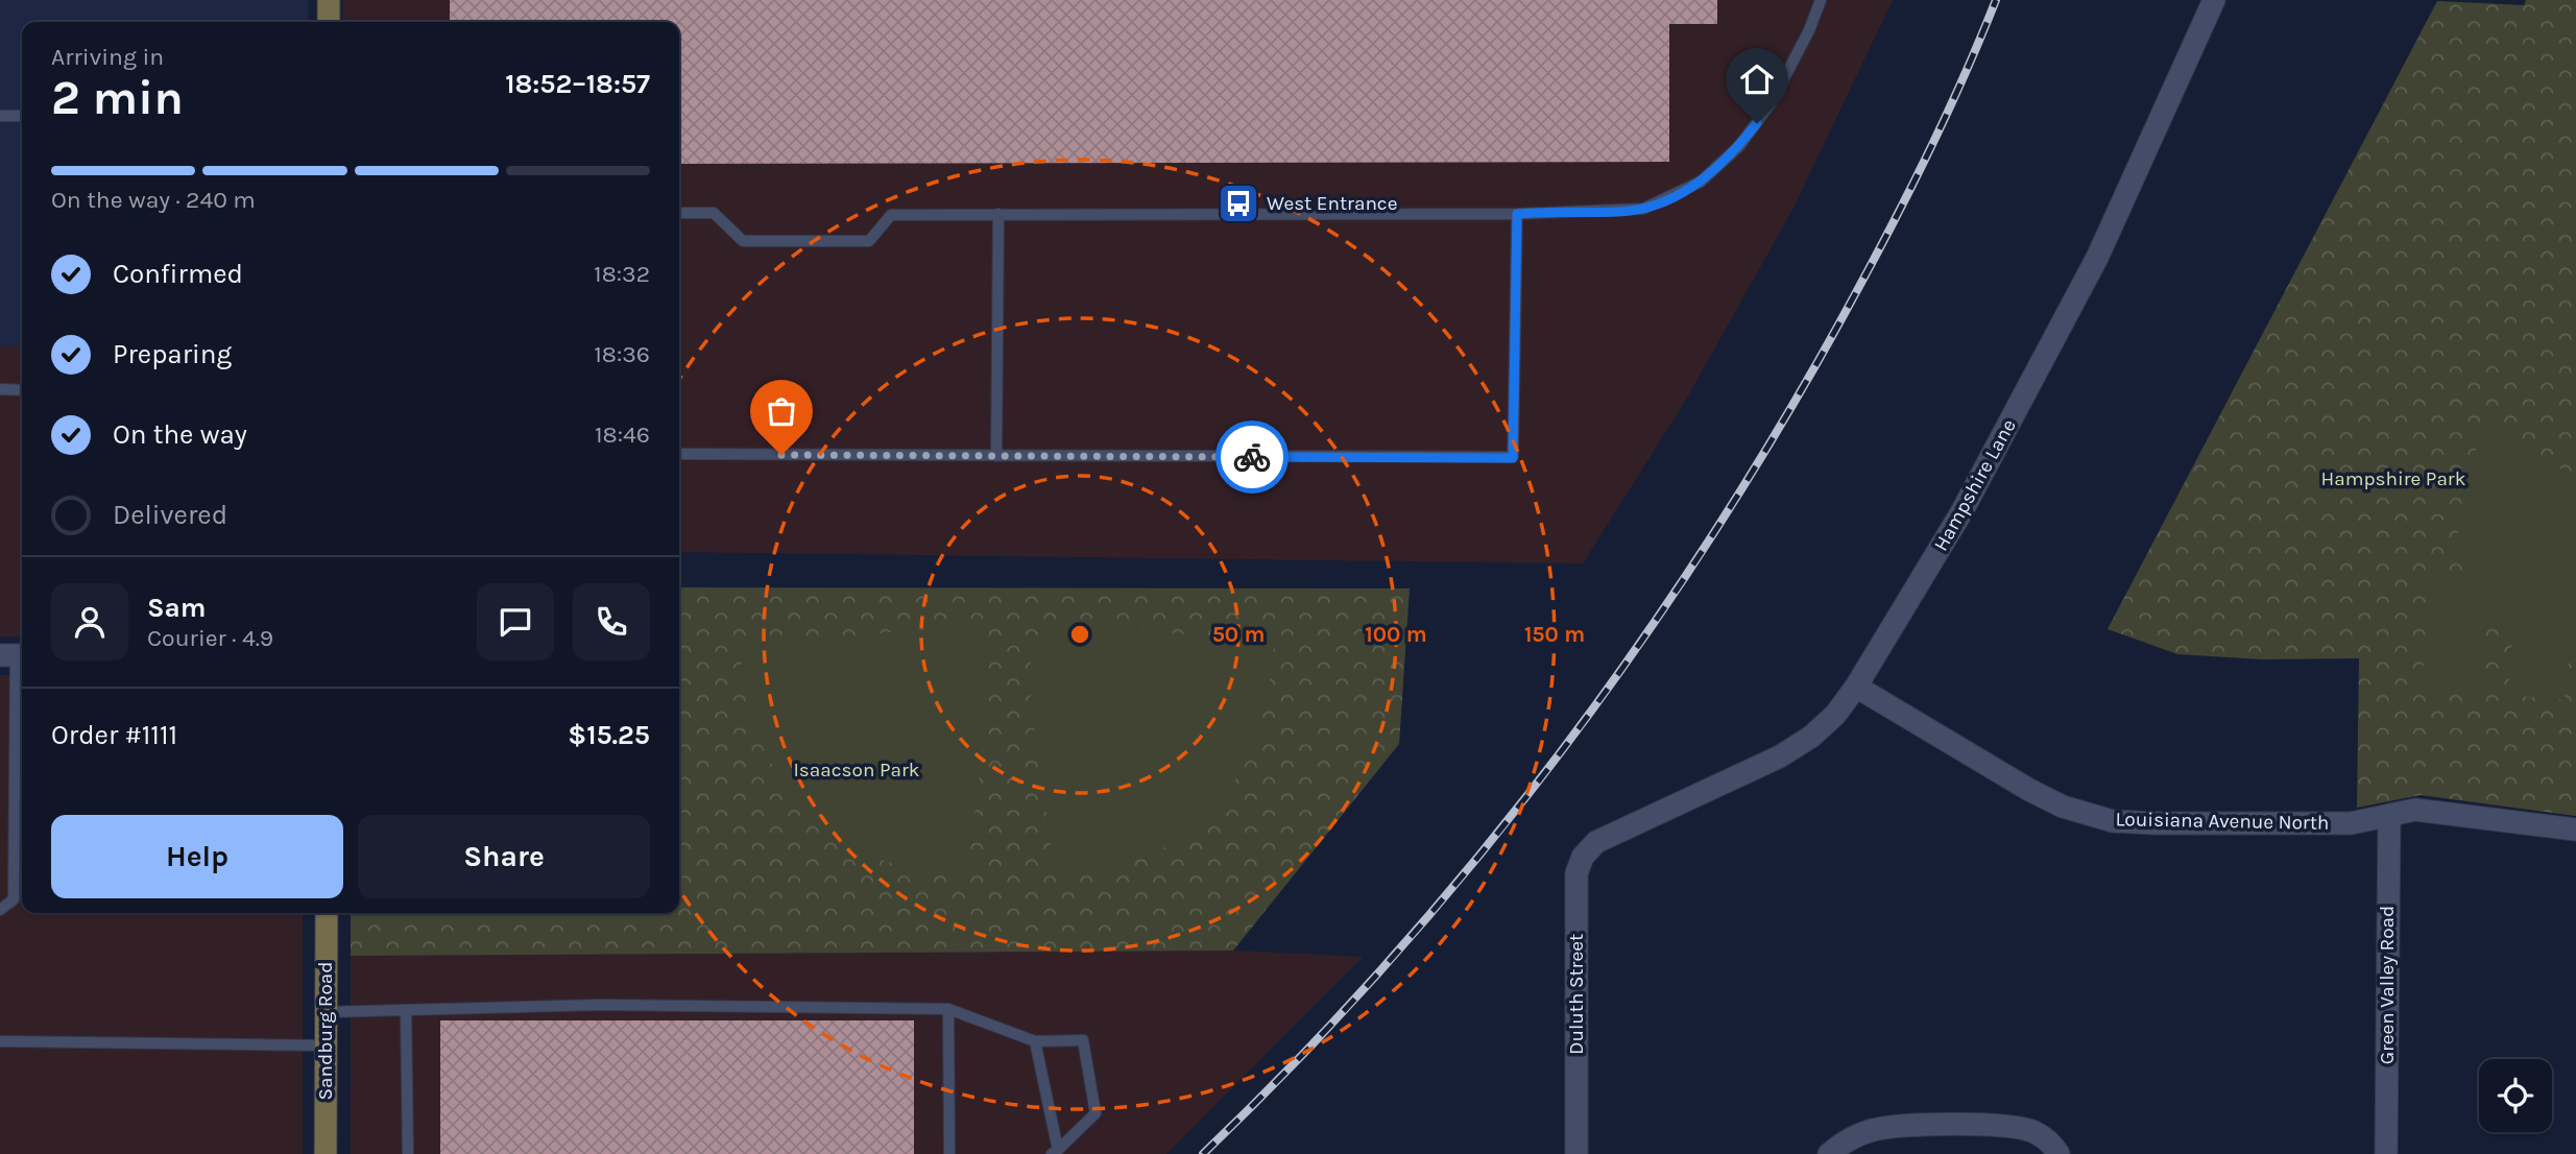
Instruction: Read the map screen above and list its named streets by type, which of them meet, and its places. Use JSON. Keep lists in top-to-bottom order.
{
  "streets": {
    "street": [
      "Hampshire Lane",
      "Louisiana Avenue North",
      "Green Valley Road",
      "Duluth Street",
      "Sandburg Road"
    ]
  },
  "crossings": [
    ["Hampshire Lane", "Louisiana Avenue North"],
    ["Hampshire Lane", "Duluth Street"],
    ["Louisiana Avenue North", "Green Valley Road"]
  ],
  "parks": ["Hampshire Park", "Isaacson Park"],
  "places": {
    "bus stop": ["West Entrance"]
  },
  "page": {
    "heading": ["2 min", "Arriving in", "18:52–18:57"],
    "panel": [
      "Sam",
      "Courier · 4.9",
      "Order #1111",
      "$15.25"
    ],
    "bar": "On the way · 240 m",
    "list": [
      ["Confirmed", "18:32"],
      ["Preparing", "18:36"],
      ["On the way", "18:46"],
      "Delivered"
    ],
    "buttons": ["Help", "Share"]
  },
  "rings": ["50 m", "100 m", "150 m"]
}
